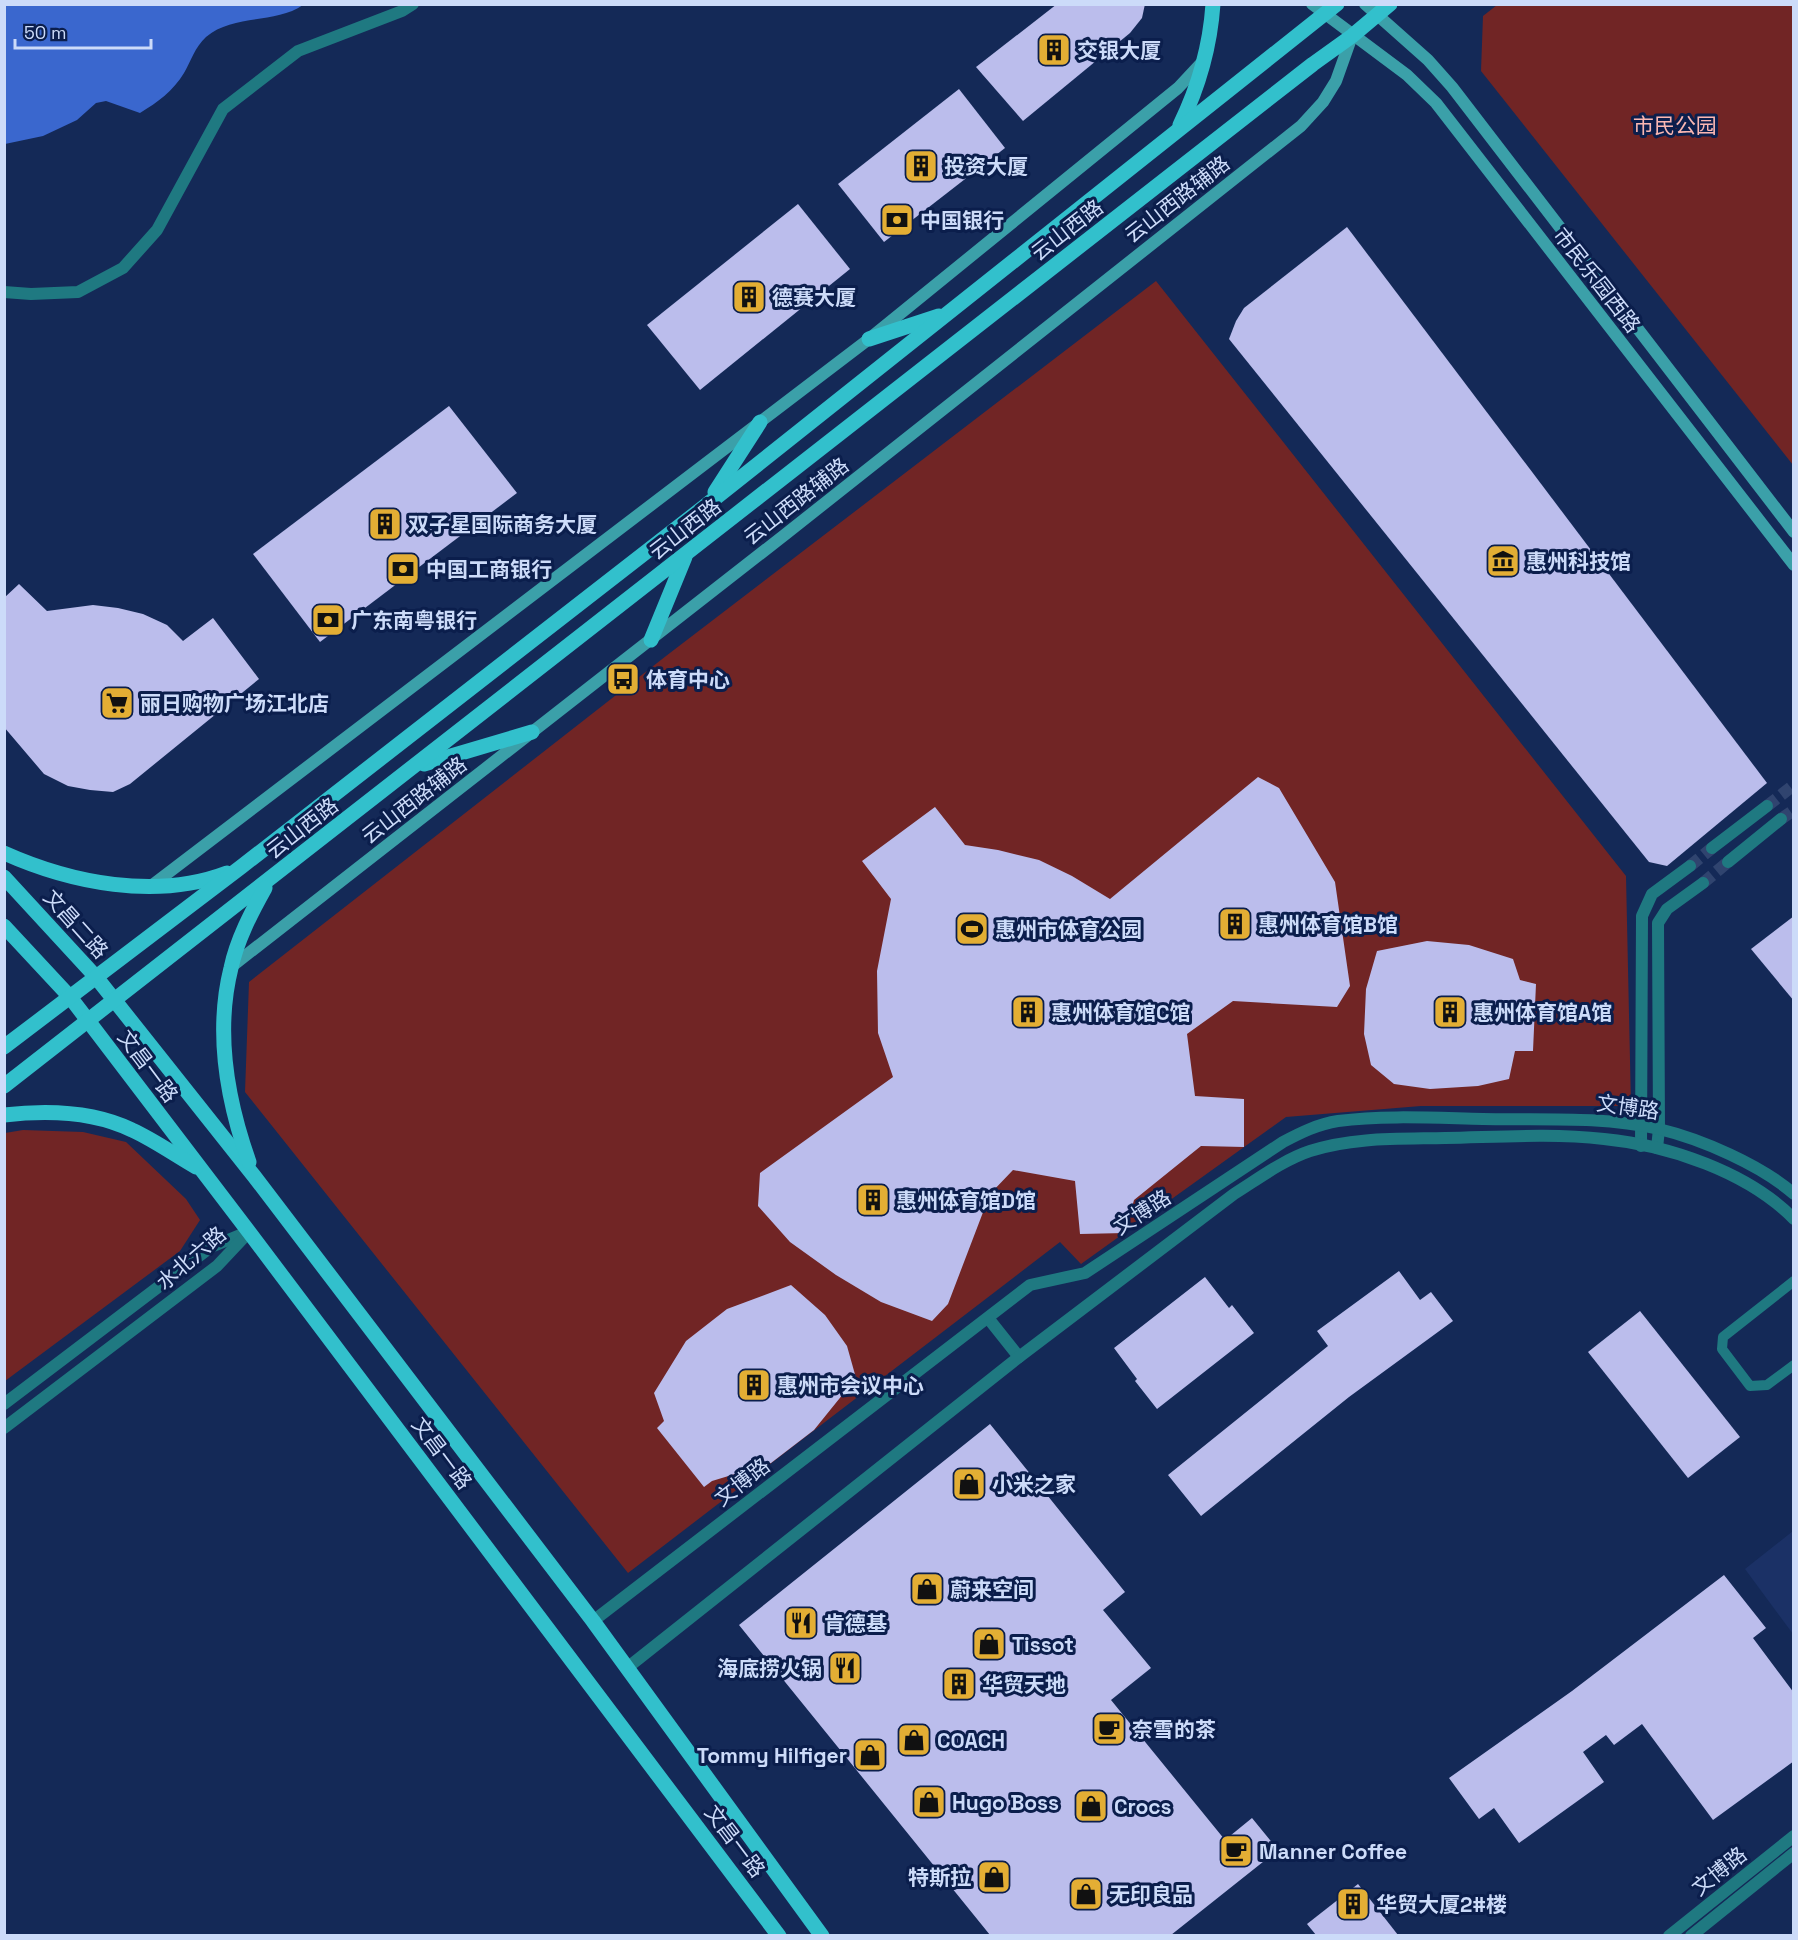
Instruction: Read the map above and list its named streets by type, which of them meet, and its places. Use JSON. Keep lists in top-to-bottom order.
{
  "streets": {
    "main road": [
      "云山西路辅路",
      "云山西路",
      "市民乐园西路",
      "文昌二路",
      "文昌一路"
    ],
    "street": ["文博路", "水北六路"]
  },
  "crossings": [
    ["云山西路辅路", "云山西路"],
    ["云山西路辅路", "市民乐园西路"],
    ["云山西路", "市民乐园西路"],
    ["云山西路", "文昌二路"],
    ["云山西路", "文昌一路"],
    ["文昌二路", "文昌一路"],
    ["文昌一路", "文博路"],
    ["文昌一路", "水北六路"]
  ],
  "parks": ["市民公园"],
  "places": {
    "building": [
      "交银大厦",
      "投资大厦",
      "德赛大厦",
      "双子星国际商务大厦",
      "惠州体育馆B馆",
      "惠州体育馆C馆",
      "惠州体育馆A馆",
      "惠州体育馆D馆",
      "惠州市会议中心",
      "华贸天地",
      "华贸大厦2#楼"
    ],
    "bank": ["中国银行", "中国工商银行", "广东南粤银行"],
    "museum": ["惠州科技馆"],
    "bus stop": ["体育中心"],
    "supermarket": ["丽日购物广场江北店"],
    "sports": ["惠州市体育公园"],
    "shop": [
      "小米之家",
      "蔚来空间",
      "Tissot",
      "COACH",
      "Tommy Hilfiger",
      "Hugo Boss",
      "Crocs",
      "特斯拉",
      "无印良品"
    ],
    "restaurant": ["肯德基", "海底捞火锅"],
    "cafe": ["奈雪的茶", "Manner Coffee"]
  },
  "scale_bar": "50 m"
}
